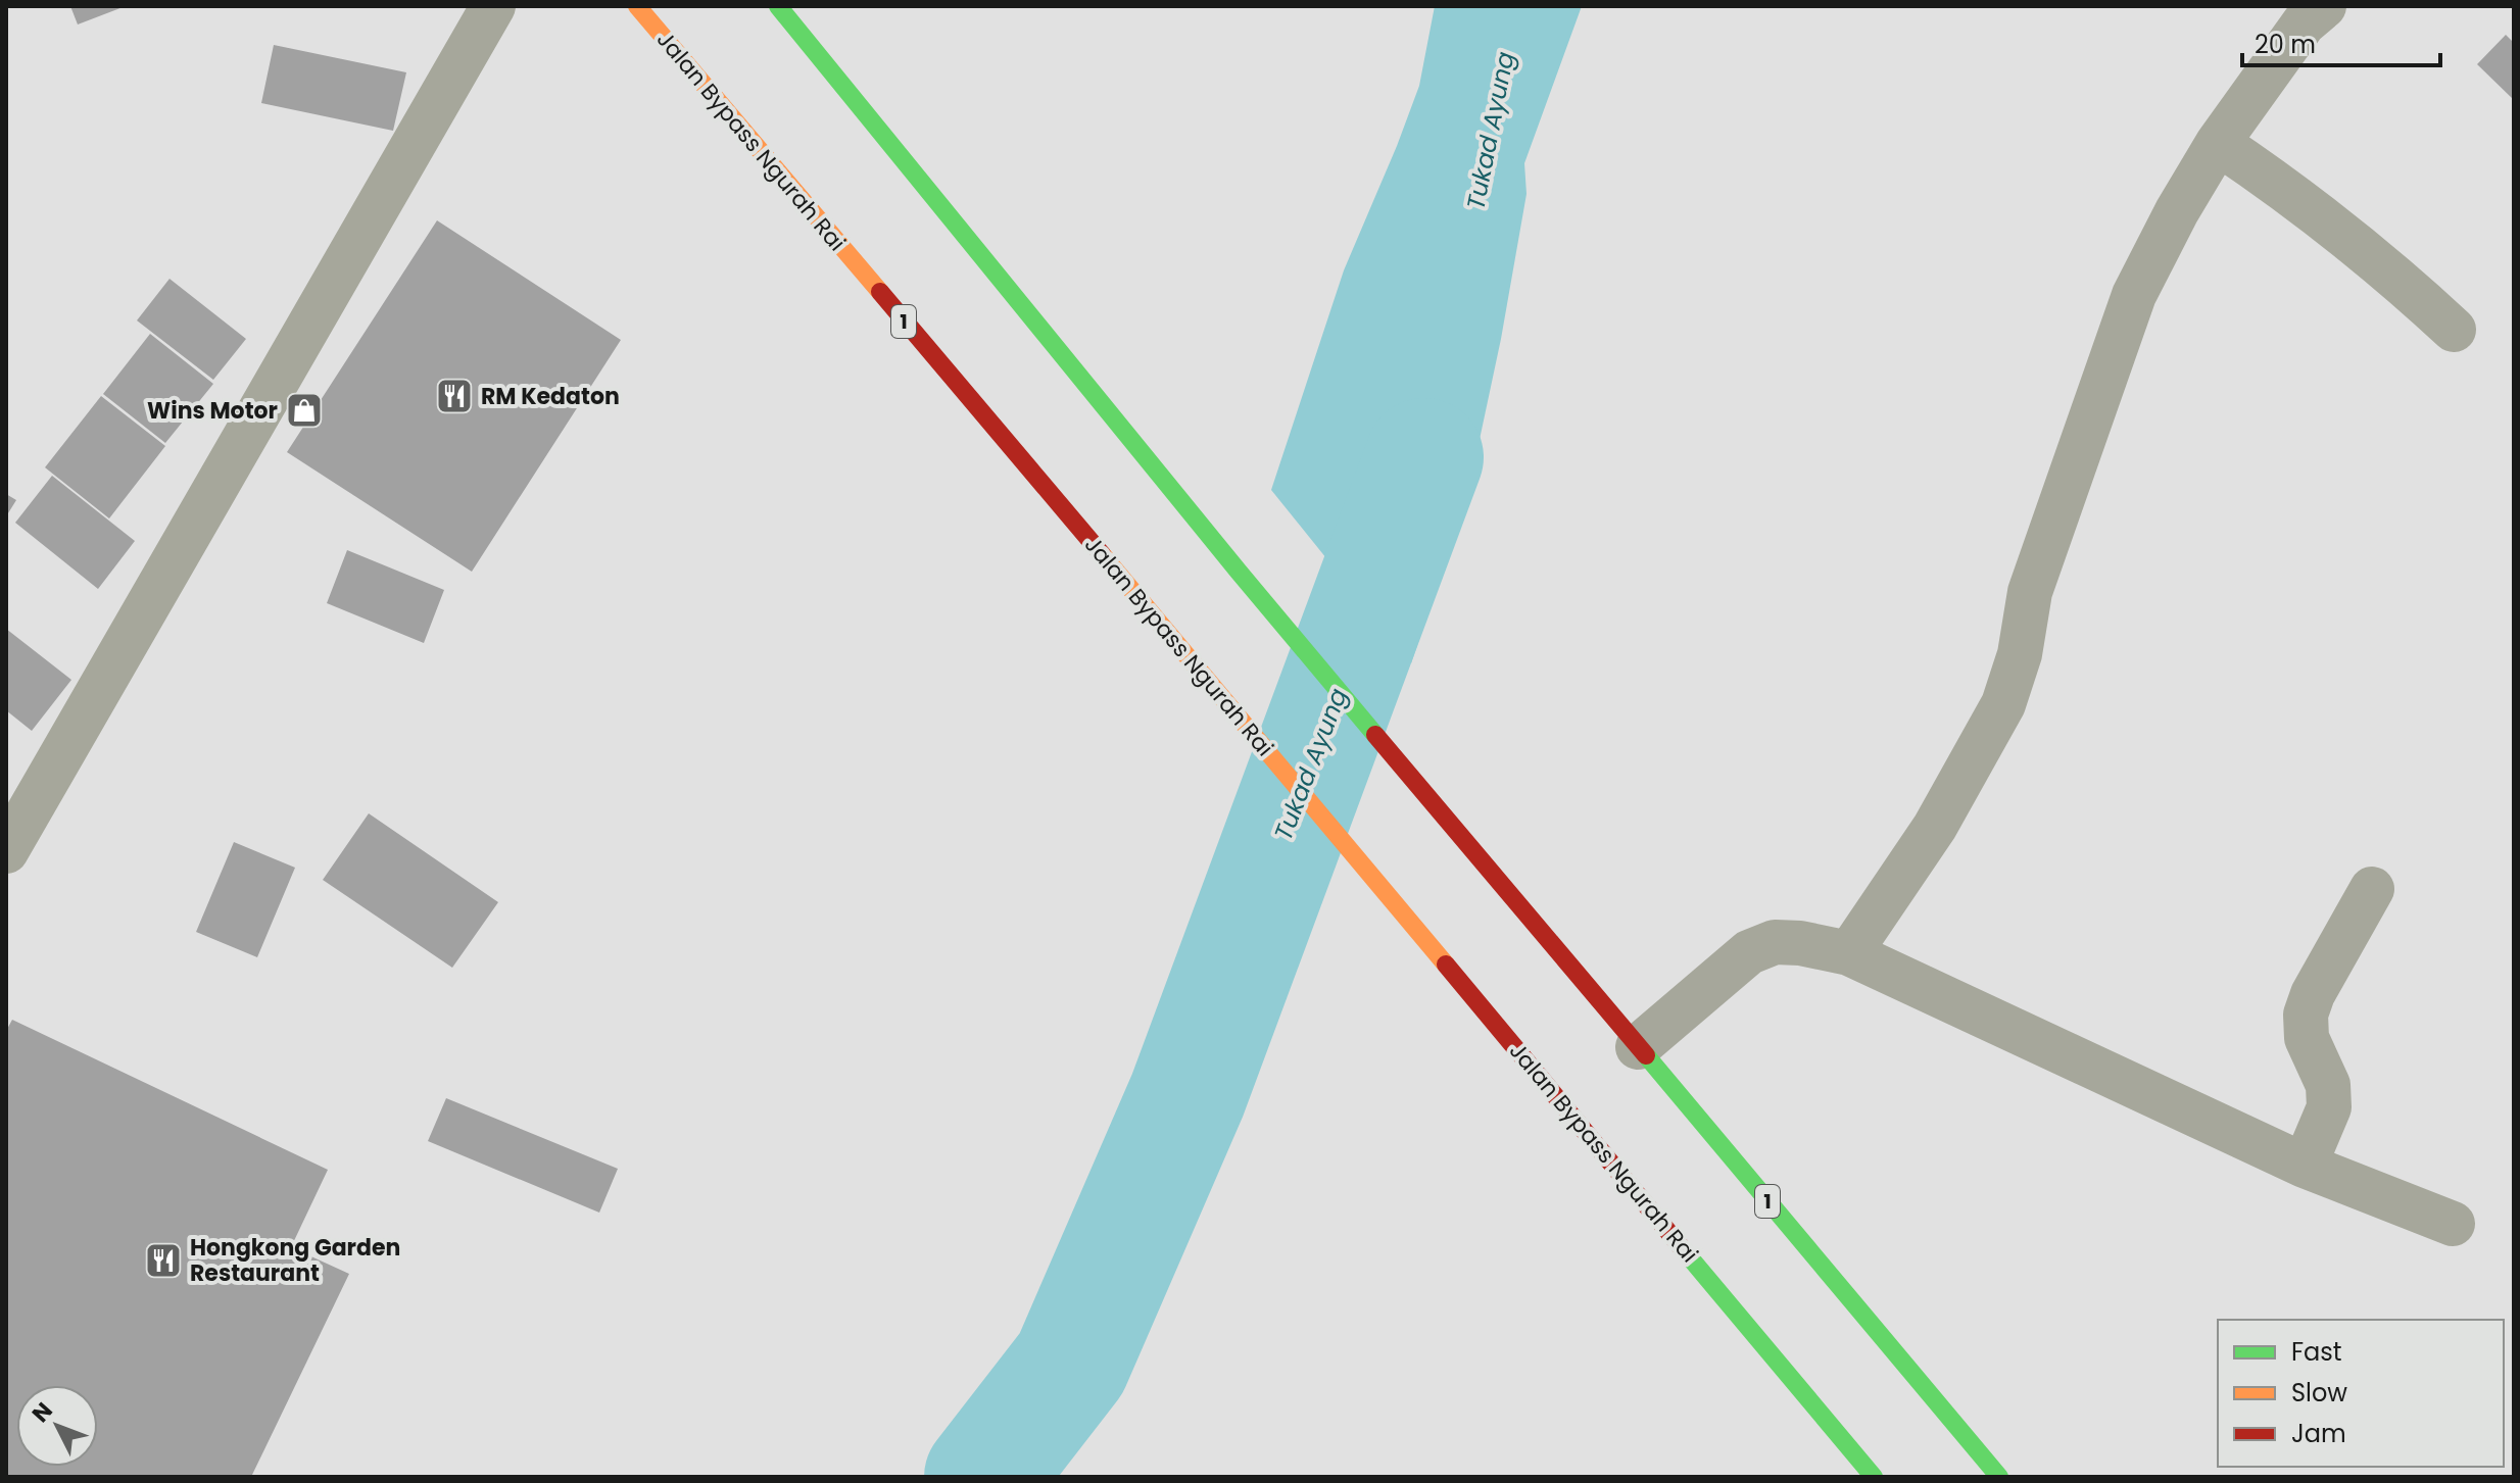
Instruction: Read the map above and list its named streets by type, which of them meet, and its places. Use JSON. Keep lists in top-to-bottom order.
{
  "streets": {
    "highway": ["Jalan Bypass Ngurah Rai", "1"]
  },
  "water": ["Tukad Ayung"],
  "places": {
    "restaurant": ["RM Kedaton", "Hongkong Garden Restaurant"],
    "shop": ["Wins Motor"]
  },
  "legend": ["Fast", "Slow", "Jam"],
  "scale_bar": "20 m",
  "north": "top left"
}
